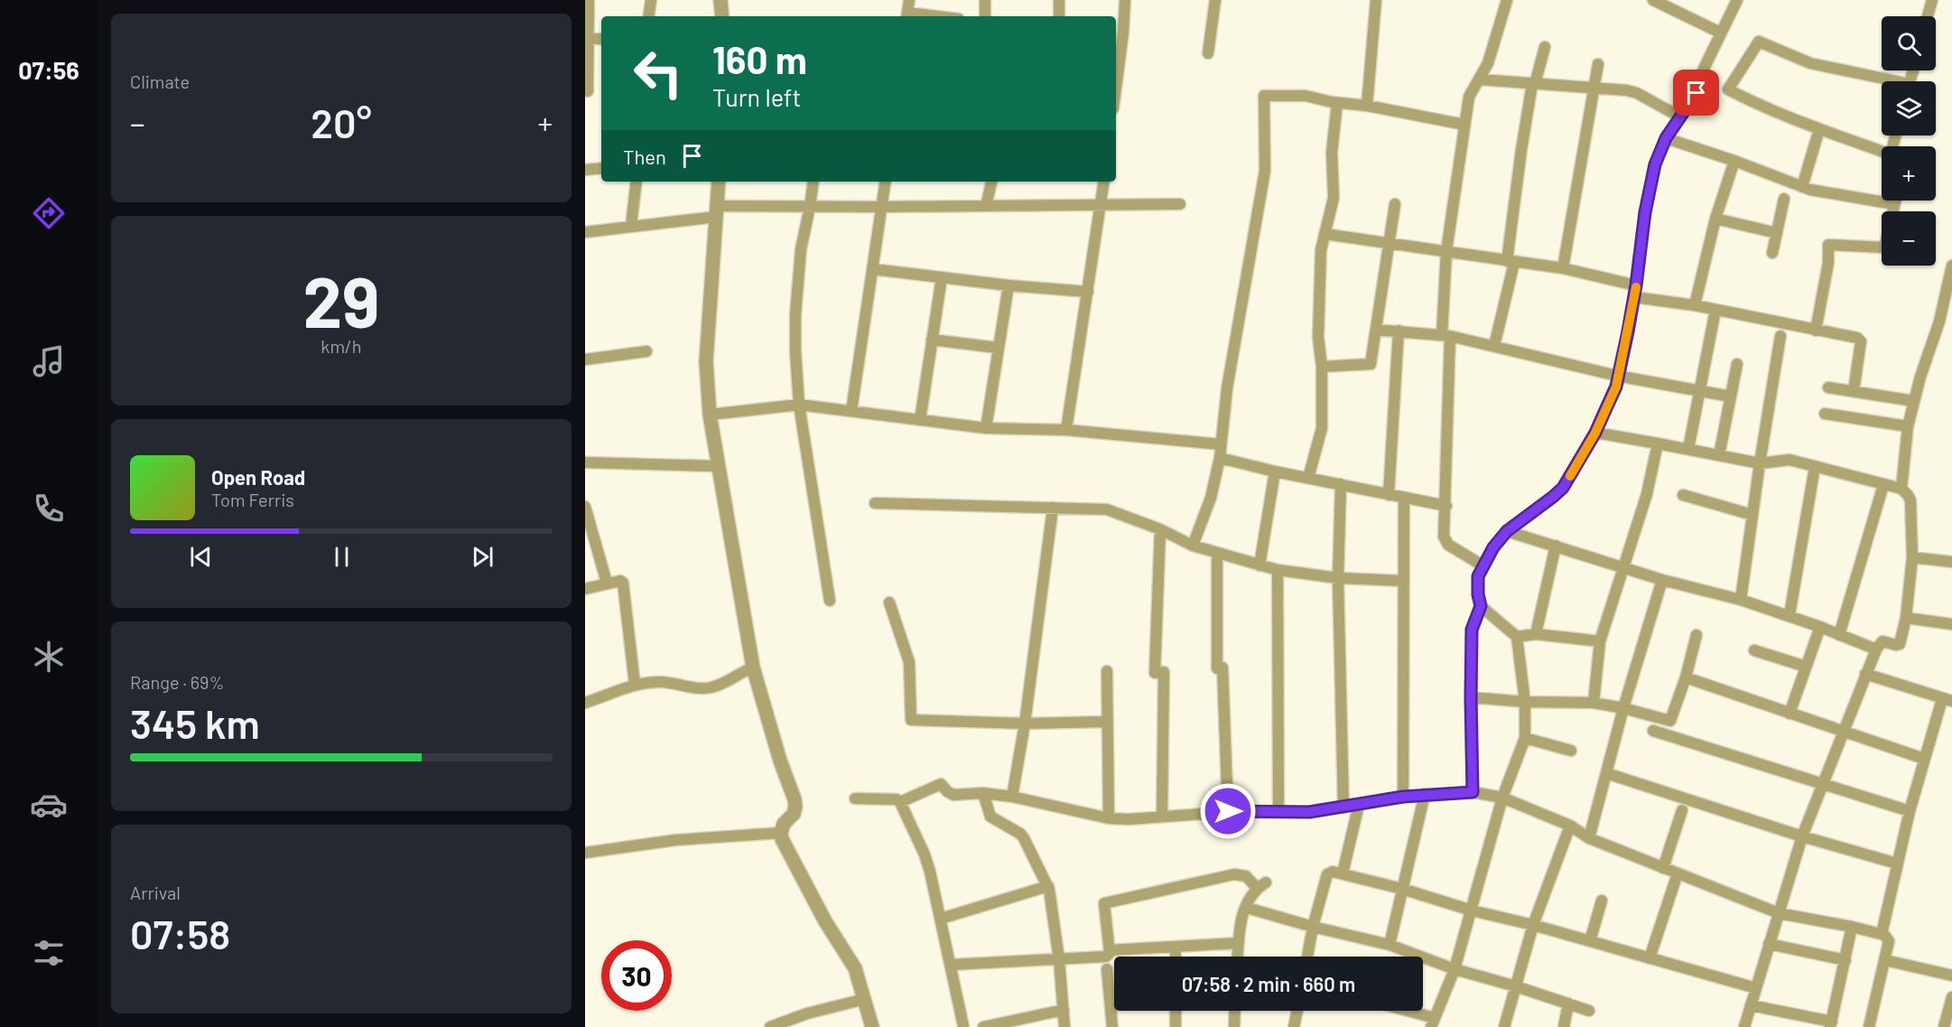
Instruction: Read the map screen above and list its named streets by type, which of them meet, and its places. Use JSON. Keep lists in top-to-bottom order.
{
  "page": {
    "tabs": "07:56",
    "tile": [
      "Climate",
      ["29", "km/h"],
      ["Range · 69%", "345 km"],
      ["Arrival", "07:58"]
    ],
    "map_buttons": ["+", "−"],
    "turn": ["160 m", "Turn left"],
    "heat": ["−", "20°", "+"],
    "then": "Then",
    "song": ["Open Road", "Tom Ferris"],
    "limit": "30",
    "trip": "07:58 · 2 min · 660 m"
  }
}
